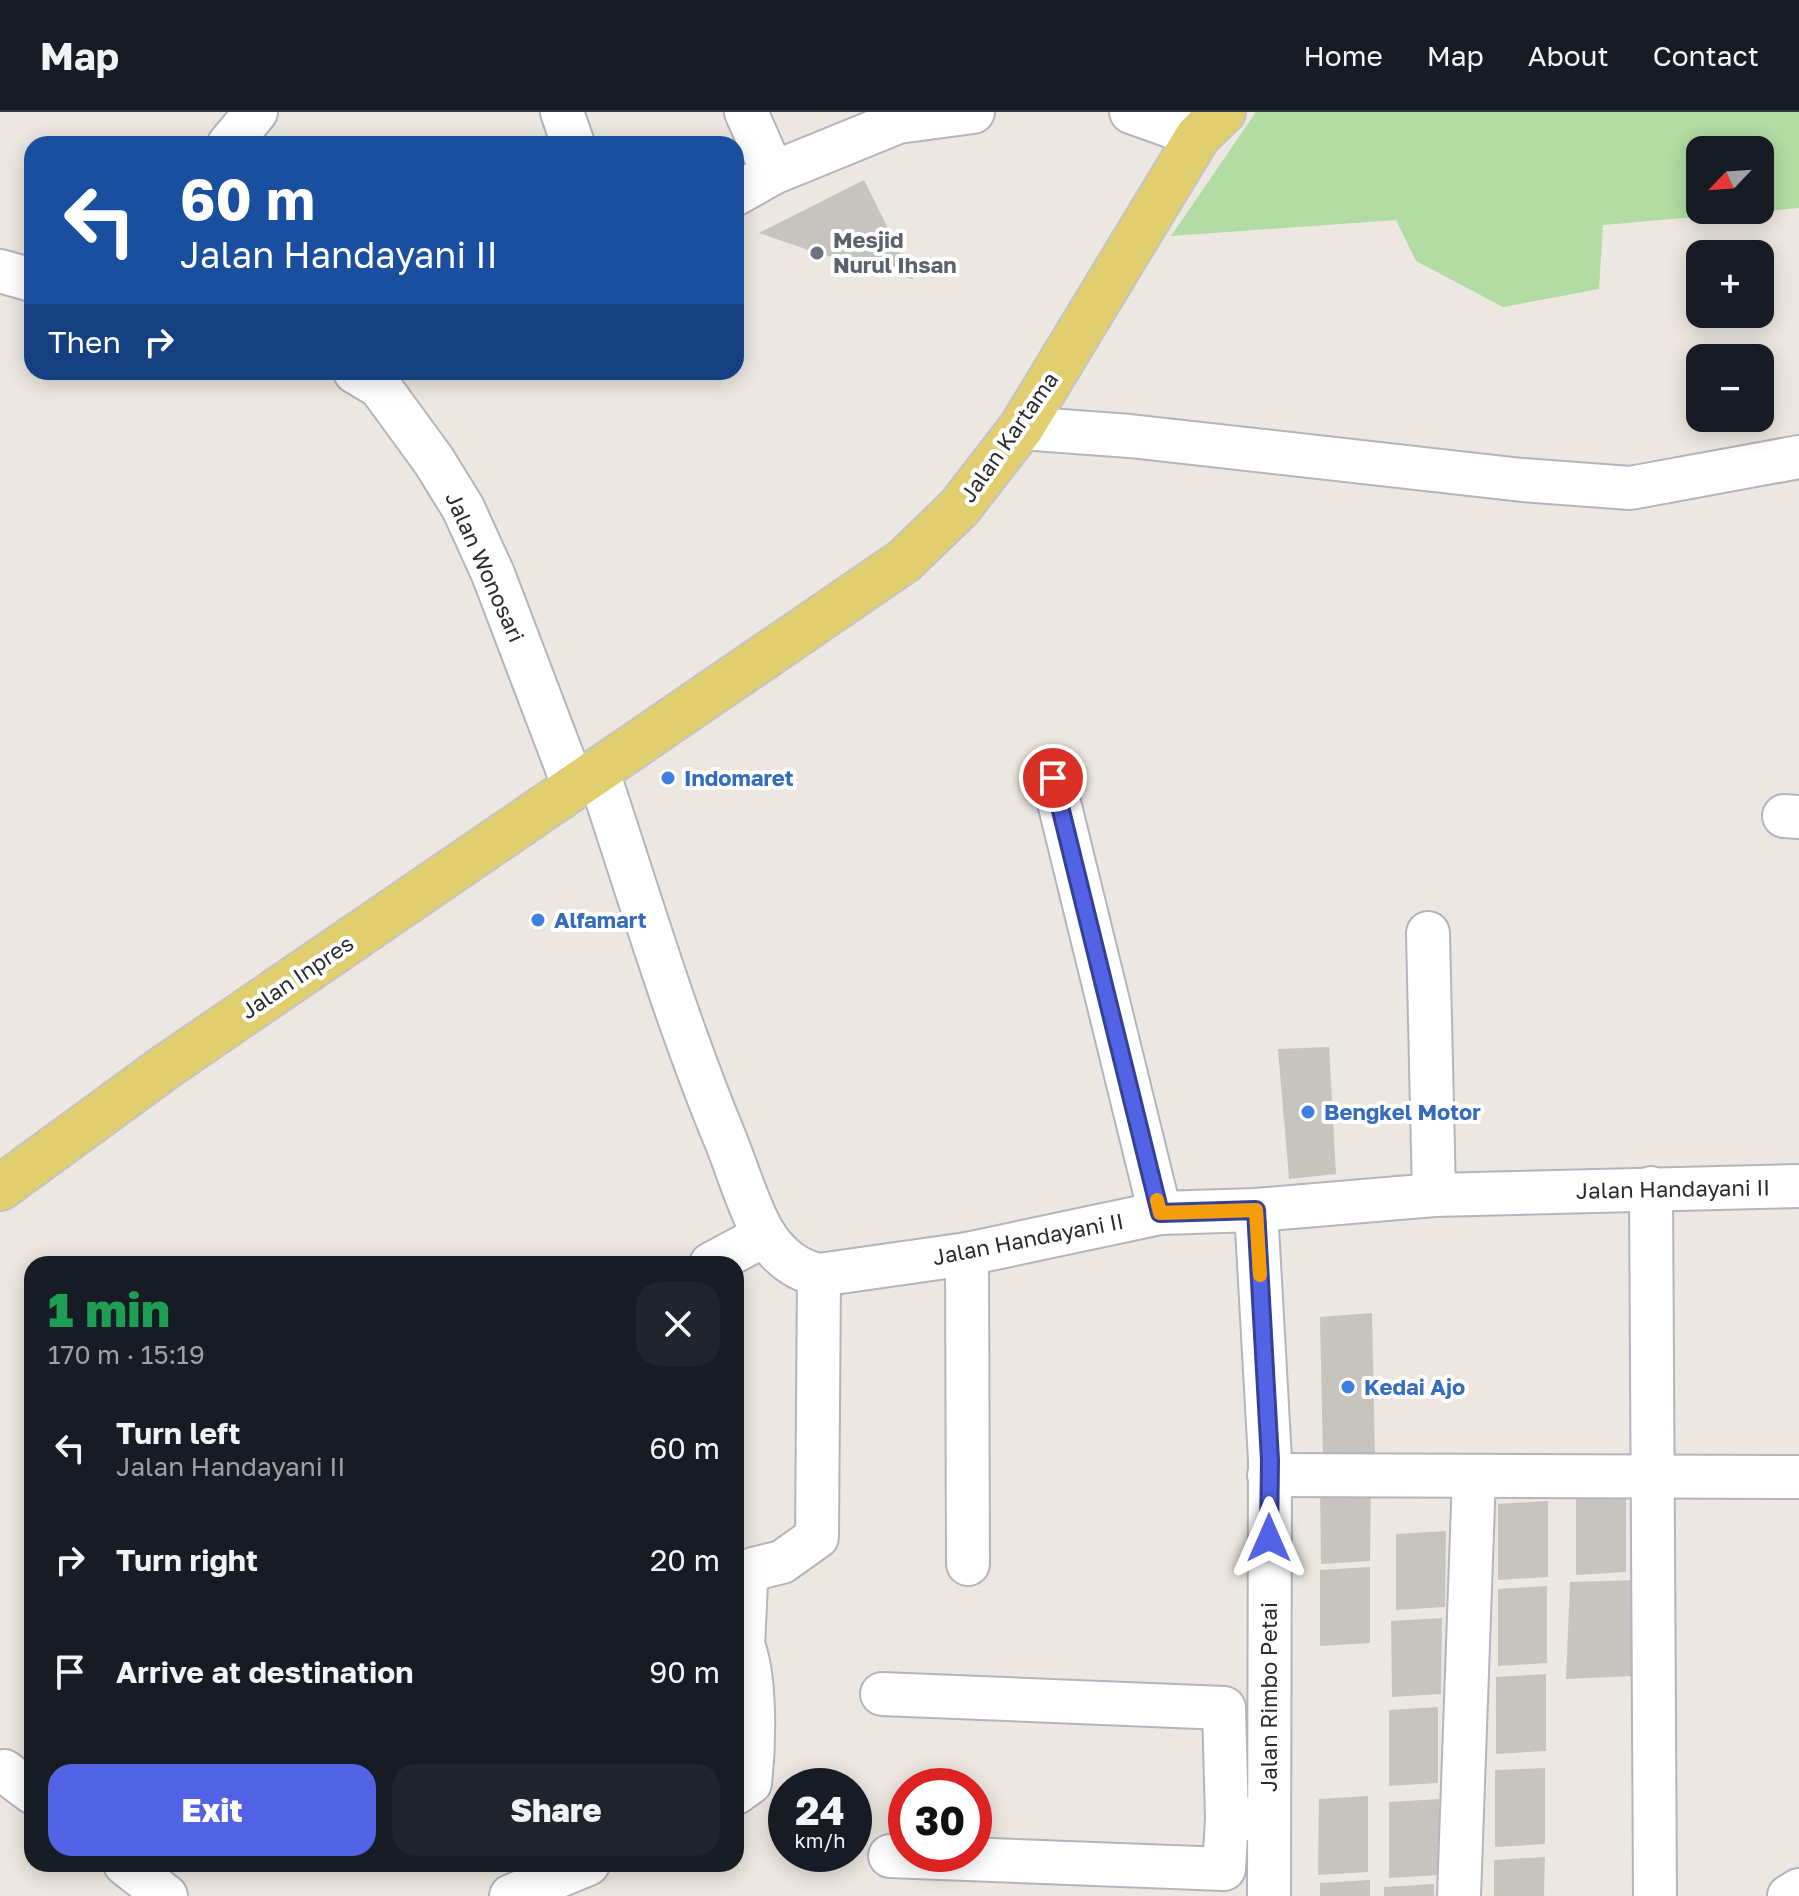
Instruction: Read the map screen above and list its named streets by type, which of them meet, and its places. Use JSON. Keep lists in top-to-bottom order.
{
  "streets": {
    "main road": ["Jalan Kartama", "Jalan Inpres"],
    "street": ["Jalan Wonosari", "Jalan Handayani II", "Jalan Rimbo Petai"]
  },
  "crossings": [
    ["Jalan Kartama", "Jalan Wonosari"],
    ["Jalan Kartama", "Jalan Inpres"],
    ["Jalan Wonosari", "Jalan Inpres"],
    ["Jalan Handayani II", "Jalan Rimbo Petai"]
  ],
  "places": [
    "Mesjid Nurul Ihsan",
    "Indomaret",
    "Alfamart",
    "Bengkel Motor",
    "Kedai Ajo"
  ],
  "north": "bottom left",
  "page": {
    "header": "Map",
    "nav": [
      "Home",
      "Map",
      "About",
      "Contact"
    ],
    "map_buttons": ["+", "−"],
    "turn": ["60 m", "Jalan Handayani II"],
    "then": "Then",
    "heading": ["1 min", "170 m · 15:19"],
    "list": [
      {
        "name": "Turn left",
        "note": "Jalan Handayani II",
        "value": "60 m"
      },
      {
        "name": "Turn right",
        "value": "20 m"
      },
      {
        "name": "Arrive at destination",
        "value": "90 m"
      }
    ],
    "buttons": ["Exit", "Share"],
    "speed": "24 km/h",
    "limit": "30"
  }
}
